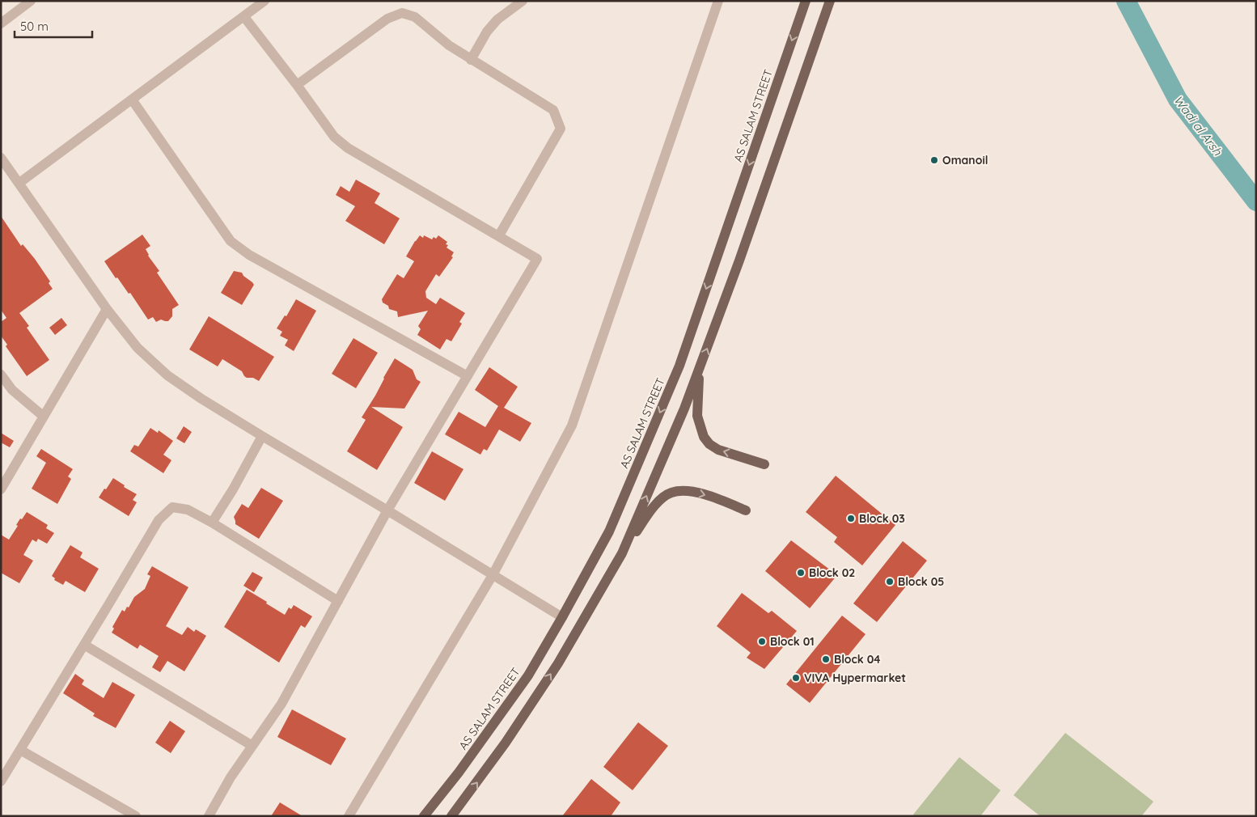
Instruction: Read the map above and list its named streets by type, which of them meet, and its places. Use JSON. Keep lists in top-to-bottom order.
{
  "streets": {
    "main road": ["AS SALAM STREET"]
  },
  "water": ["Wadi al Arsh"],
  "places": [
    "Omanoil",
    "Block 03",
    "Block 02",
    "Block 05",
    "Block 01",
    "Block 04",
    "VIVA Hypermarket"
  ],
  "scale_bar": "50 m"
}
